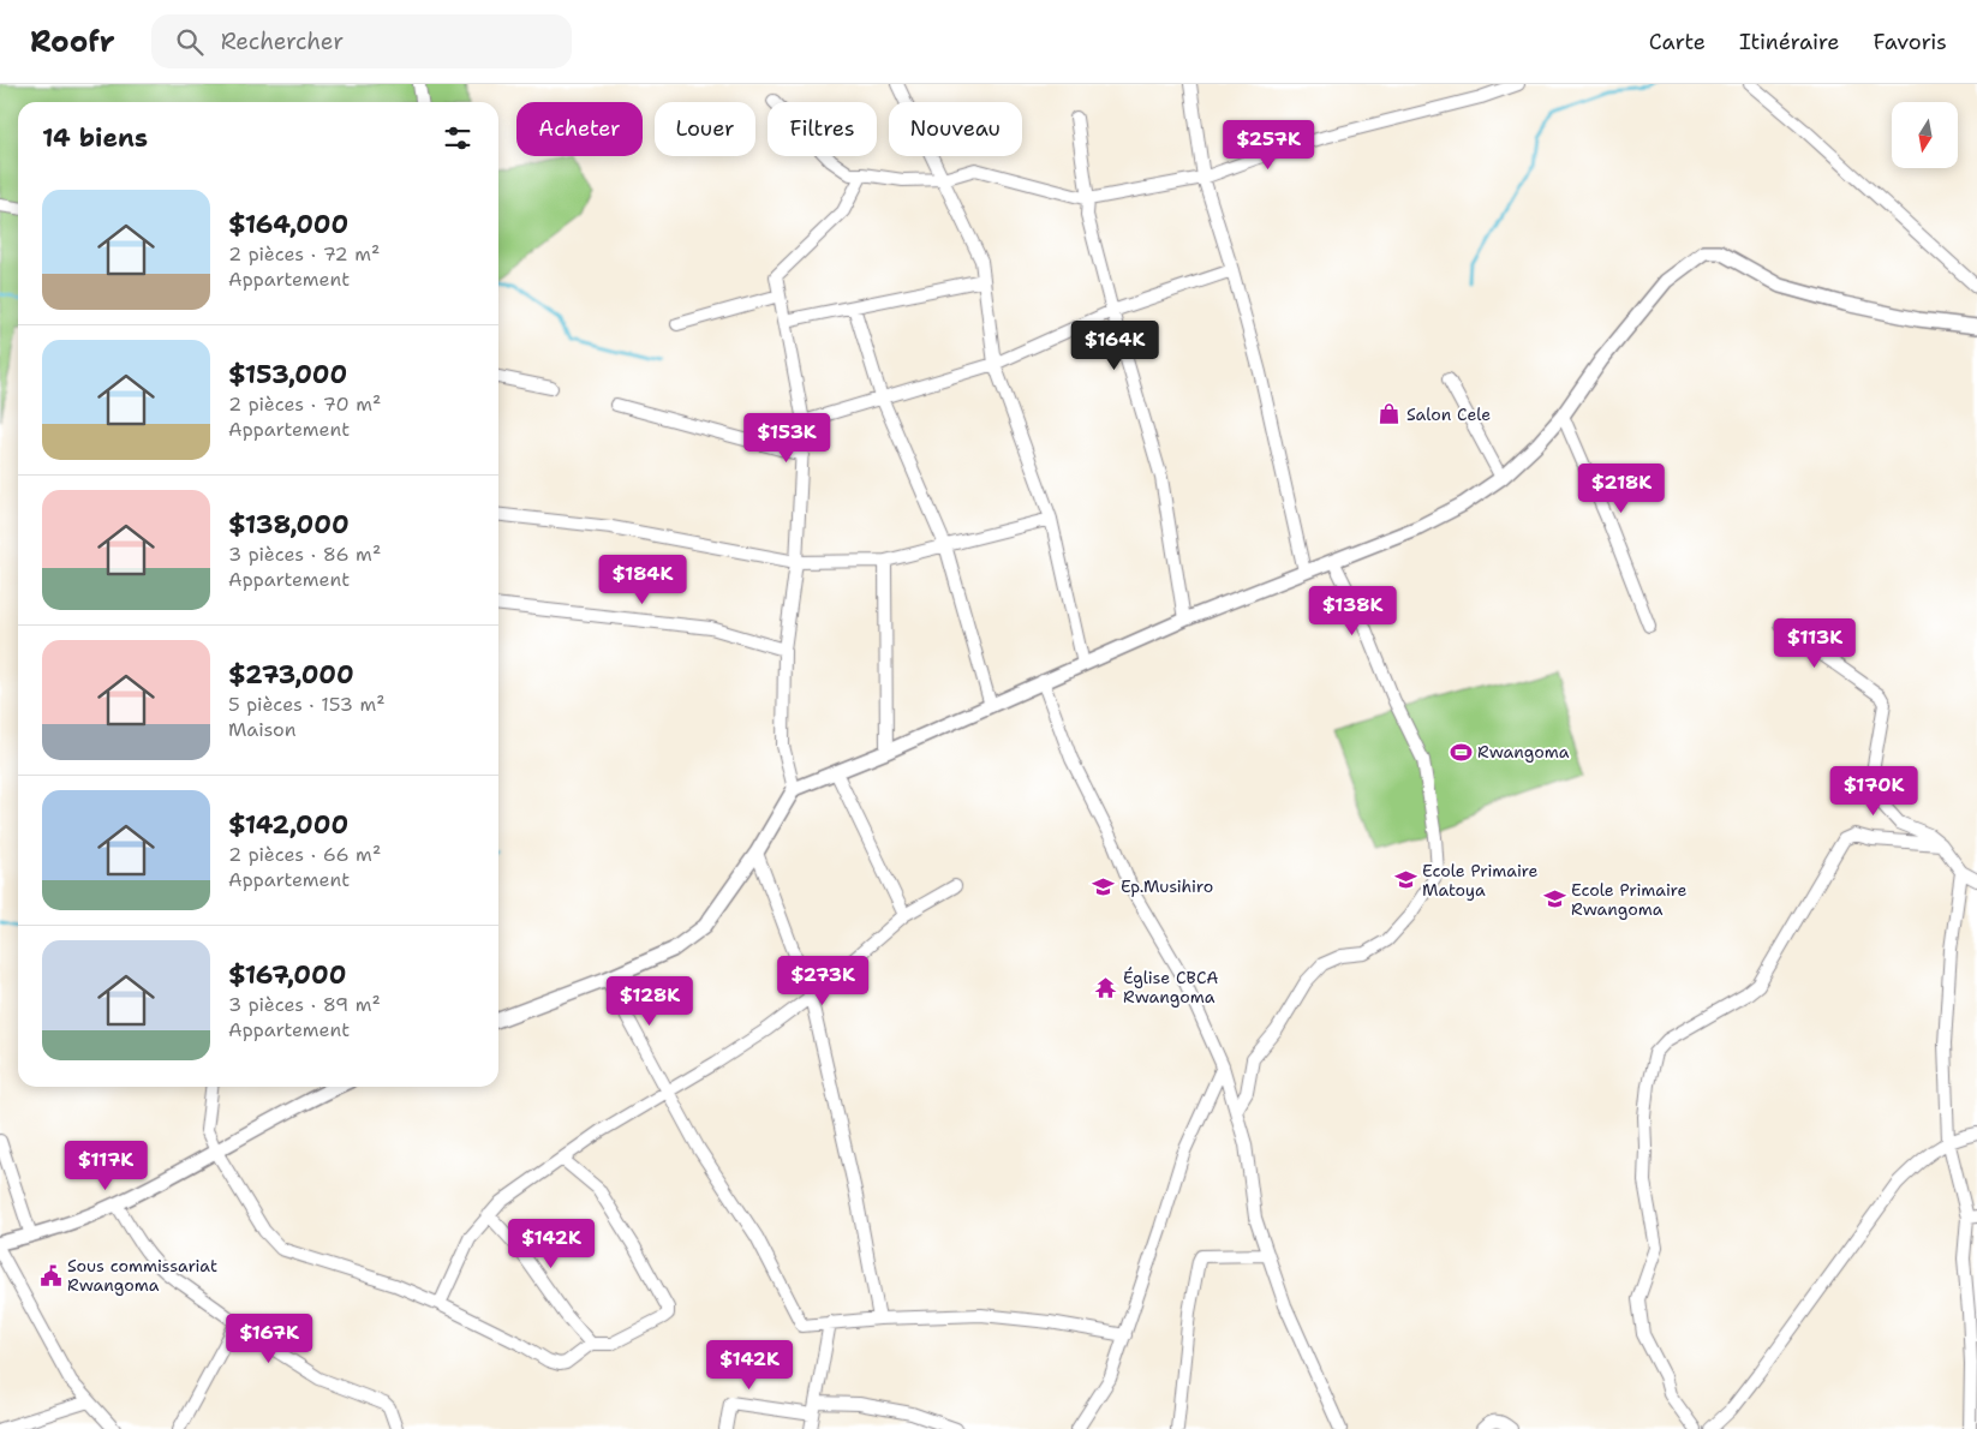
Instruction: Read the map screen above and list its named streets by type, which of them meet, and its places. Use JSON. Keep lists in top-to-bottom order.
{
  "places": {
    "shop": ["Salon Cele"],
    "sports": ["Rwangoma"],
    "school or university": ["Ecole Primaire Matoya", "Ep.Musihiro", "Ecole Primaire Rwangoma"],
    "temple": ["Église CBCA Rwangoma"],
    "public building": ["Sous commissariat Rwangoma"]
  },
  "north": "bottom",
  "page": {
    "header": "Roofr",
    "search": "Rechercher",
    "nav": ["Carte", "Itinéraire", "Favoris"],
    "chip": [
      "Acheter",
      "Louer",
      "Filtres",
      "Nouveau"
    ],
    "heading": "14 biens",
    "price": [
      "$257K",
      "$164K",
      "$153K",
      "$218K",
      "$184K",
      "$138K",
      "$113K",
      "$170K",
      "$273K",
      "$128K",
      "$117K",
      "$142K",
      "$167K",
      "$142K"
    ],
    "list": [
      {
        "name": "$164,000",
        "note": "2 pièces · 72 m² · Appartement"
      },
      {
        "name": "$153,000",
        "note": "2 pièces · 70 m² · Appartement"
      },
      {
        "name": "$138,000",
        "note": "3 pièces · 86 m² · Appartement"
      },
      {
        "name": "$273,000",
        "note": "5 pièces · 153 m² · Maison"
      },
      {
        "name": "$142,000",
        "note": "2 pièces · 66 m² · Appartement"
      },
      {
        "name": "$167,000",
        "note": "3 pièces · 89 m² · Appartement"
      }
    ]
  }
}
